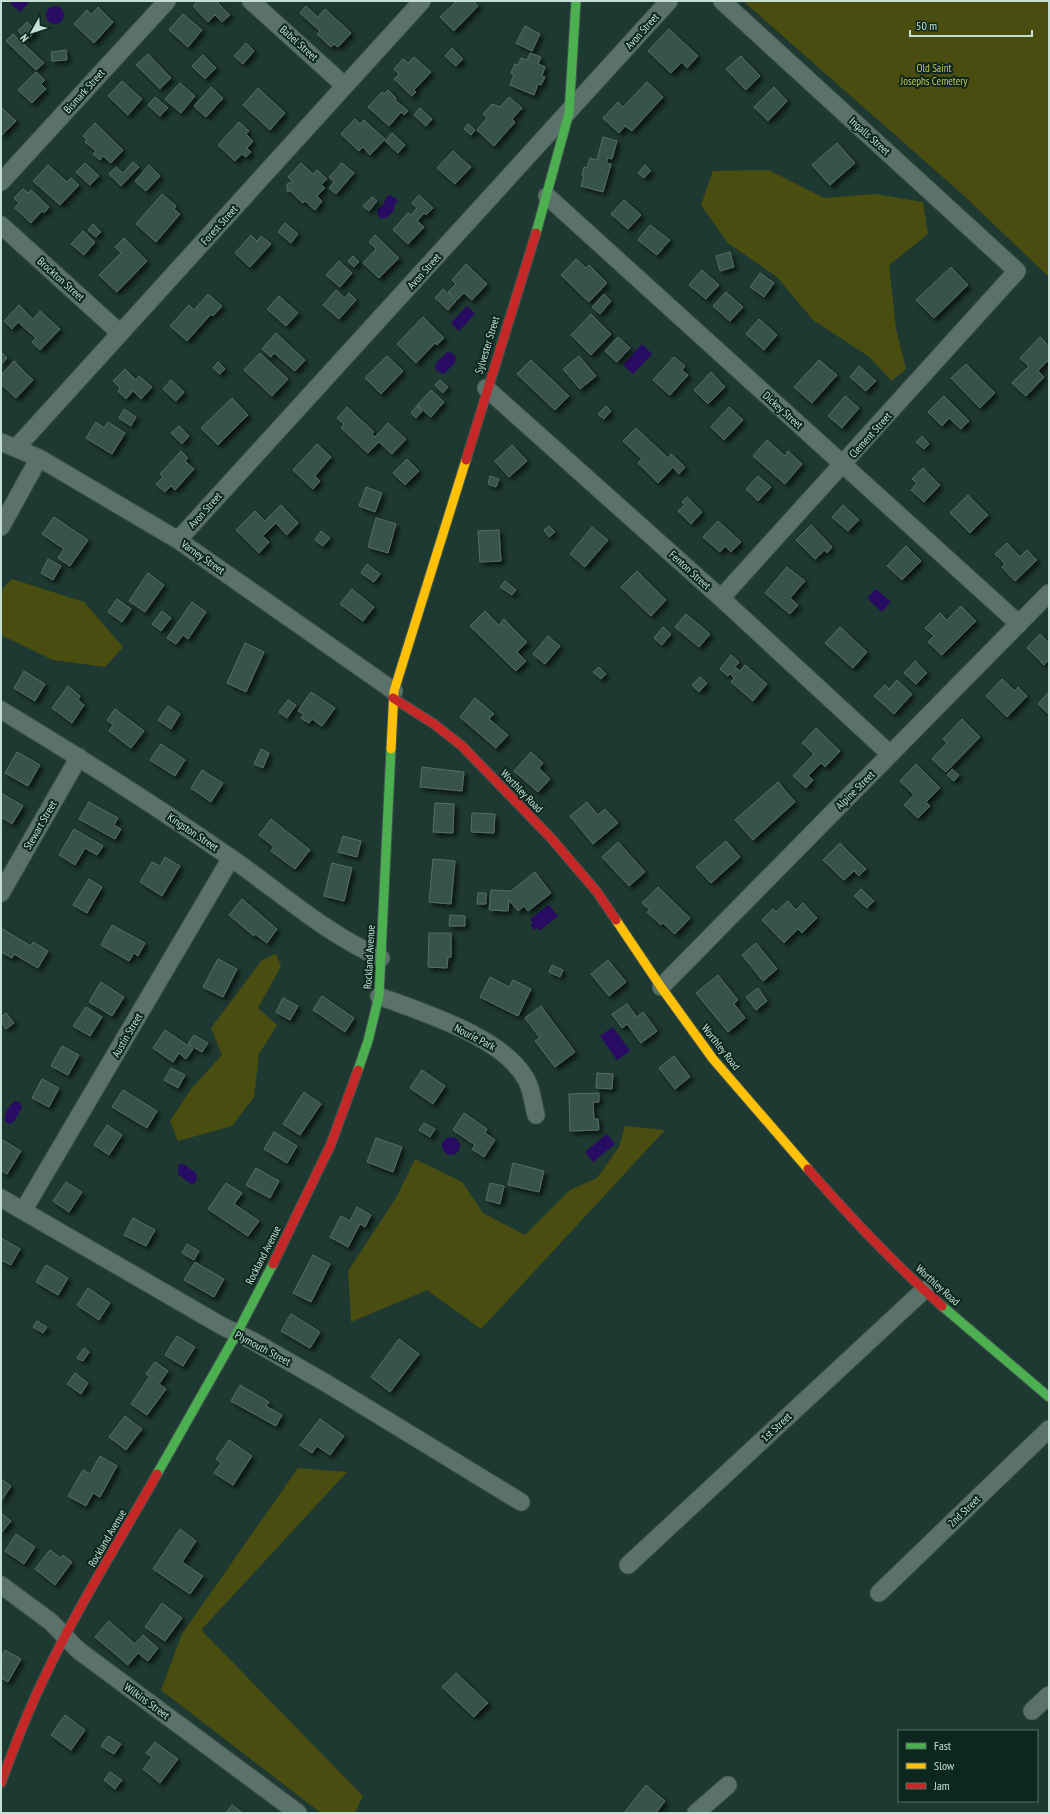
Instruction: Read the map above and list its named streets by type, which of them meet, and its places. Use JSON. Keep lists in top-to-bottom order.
{
  "streets": {
    "street": [
      "Avon Street",
      "Babel Street",
      "Bismark Street",
      "Ingalls Street",
      "Forest Street",
      "Brockton Street",
      "Sylvester Street",
      "Dickey Street",
      "Clement Street",
      "Varney Street",
      "Fenton Street",
      "Alpine Street",
      "Worthley Road",
      "Stewart Street",
      "Kingston Street",
      "Rockland Avenue",
      "Austin Street",
      "Nourie Park",
      "Plymouth Street",
      "1st Street",
      "2nd Street",
      "Wilkins Street"
    ]
  },
  "crossings": [
    ["Avon Street", "Sylvester Street"],
    ["Avon Street", "Varney Street"],
    ["Babel Street", "Forest Street"],
    ["Ingalls Street", "Clement Street"],
    ["Forest Street", "Brockton Street"],
    ["Forest Street", "Varney Street"],
    ["Sylvester Street", "Dickey Street"],
    ["Sylvester Street", "Varney Street"],
    ["Sylvester Street", "Fenton Street"],
    ["Sylvester Street", "Worthley Road"],
    ["Sylvester Street", "Rockland Avenue"],
    ["Dickey Street", "Clement Street"],
    ["Dickey Street", "Alpine Street"],
    ["Clement Street", "Fenton Street"],
    ["Varney Street", "Worthley Road"],
    ["Varney Street", "Rockland Avenue"],
    ["Fenton Street", "Alpine Street"],
    ["Alpine Street", "Worthley Road"],
    ["Worthley Road", "Rockland Avenue"],
    ["Worthley Road", "1st Street"],
    ["Stewart Street", "Kingston Street"],
    ["Kingston Street", "Rockland Avenue"],
    ["Kingston Street", "Austin Street"],
    ["Rockland Avenue", "Nourie Park"],
    ["Rockland Avenue", "Plymouth Street"],
    ["Rockland Avenue", "Wilkins Street"],
    ["Austin Street", "Plymouth Street"]
  ],
  "parks": ["Old Saint Josephs Cemetery"],
  "legend": ["Fast", "Slow", "Jam"],
  "scale_bar": "50 m",
  "north": "bottom left"
}
